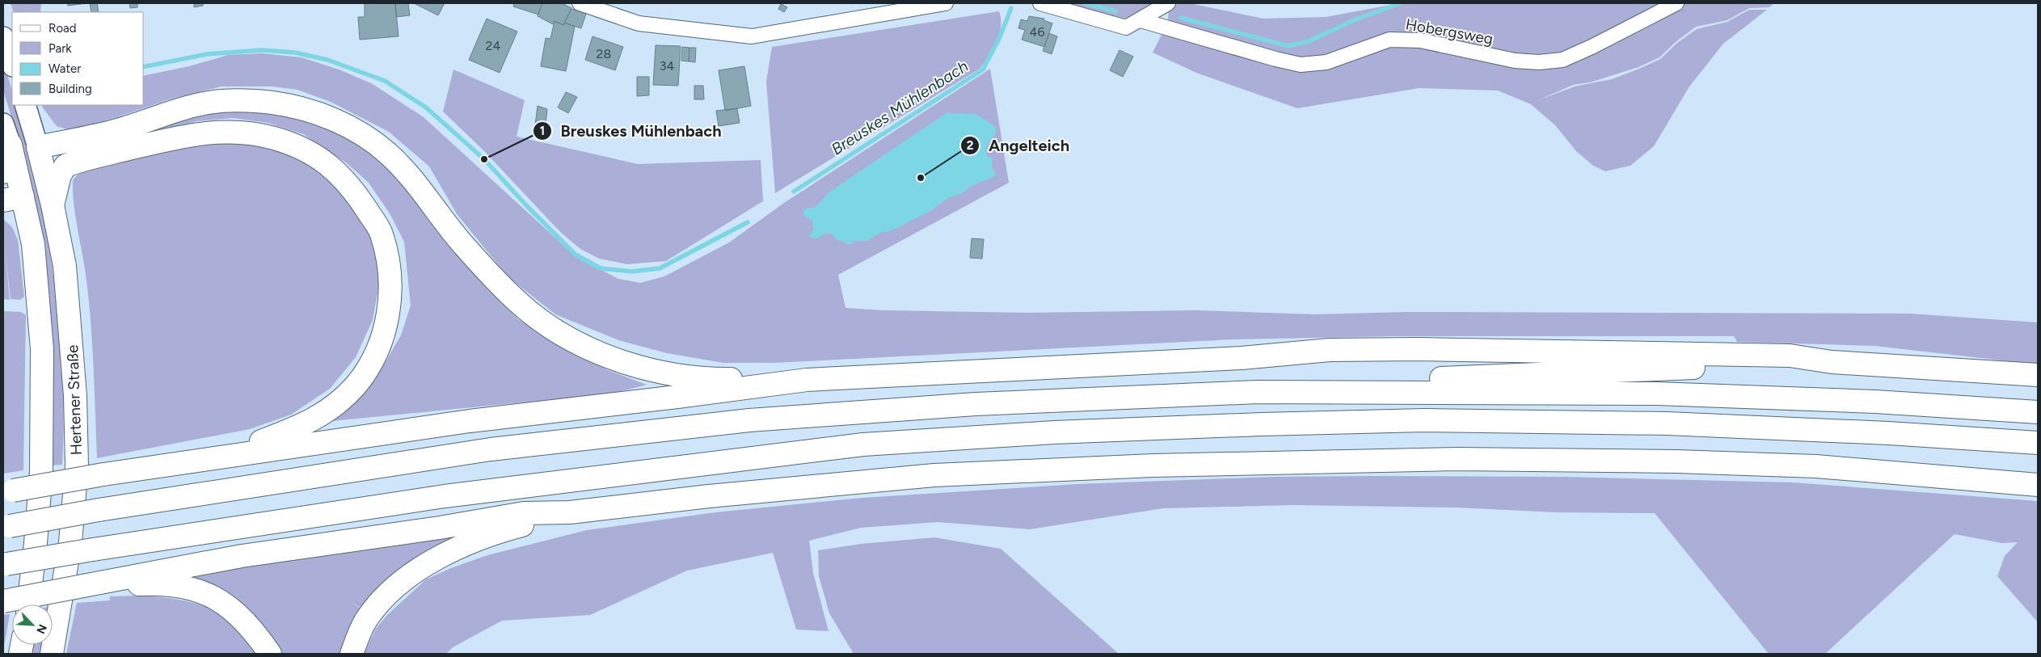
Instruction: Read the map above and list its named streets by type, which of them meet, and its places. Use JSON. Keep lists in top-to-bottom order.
{
  "streets": {
    "main road": ["Hertener Straße"],
    "street": ["Hobergsweg"]
  },
  "water": ["Breuskes Mühlenbach"],
  "places": ["Breuskes Mühlenbach", "Angelteich"],
  "house_numbers": [
    "46",
    "24",
    "28",
    "34"
  ],
  "legend": [
    "Road",
    "Park",
    "Water",
    "Building"
  ],
  "north": "bottom right"
}
